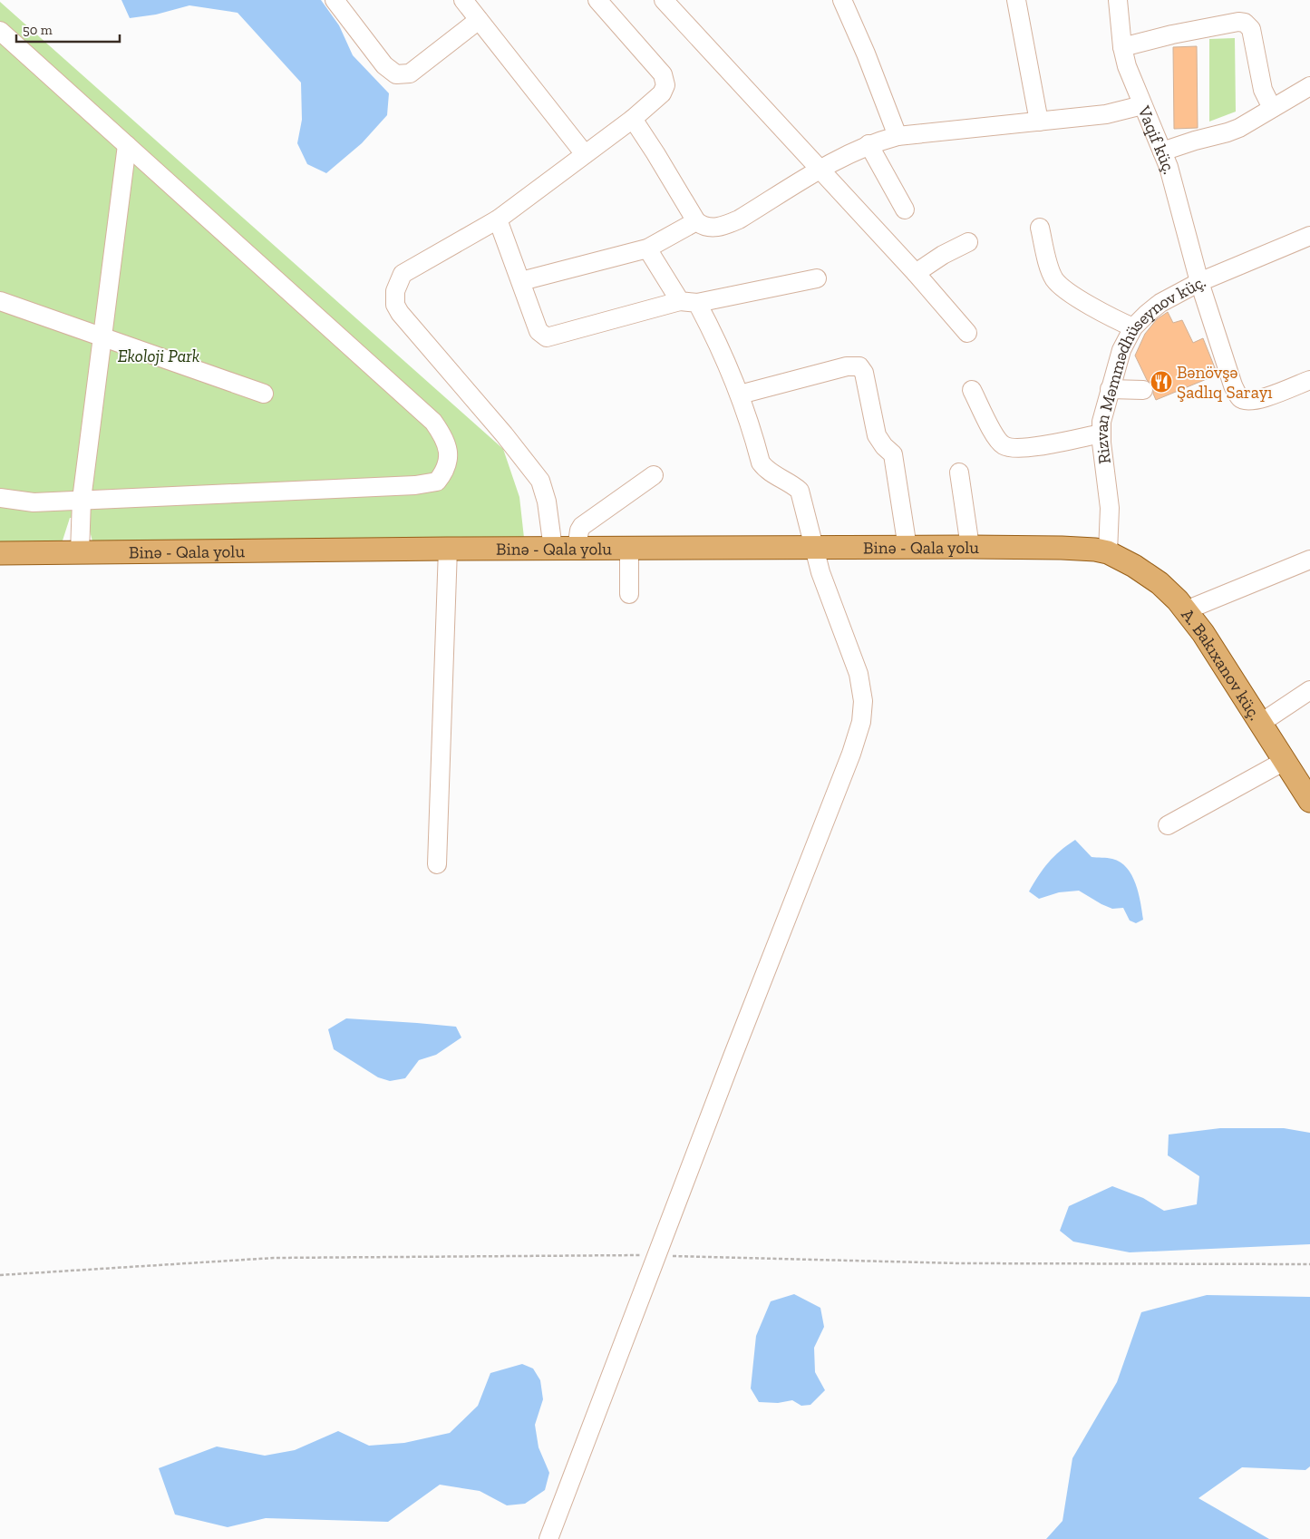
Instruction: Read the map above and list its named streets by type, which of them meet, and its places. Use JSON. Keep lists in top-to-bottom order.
{
  "streets": {
    "main road": ["Binə - Qala yolu", "A. Bakıxanov küç."],
    "street": ["Vaqif küç.", "Rizvan Məmmədhüseynov küç."]
  },
  "crossings": [
    ["Vaqif küç.", "Rizvan Məmmədhüseynov küç."],
    ["Rizvan Məmmədhüseynov küç.", "Binə - Qala yolu"],
    ["Rizvan Məmmədhüseynov küç.", "A. Bakıxanov küç."],
    ["Binə - Qala yolu", "A. Bakıxanov küç."]
  ],
  "parks": ["Ekoloji Park"],
  "places": {
    "restaurant": ["Bənövşə Şadlıq Sarayı"]
  },
  "scale_bar": "50 m"
}
